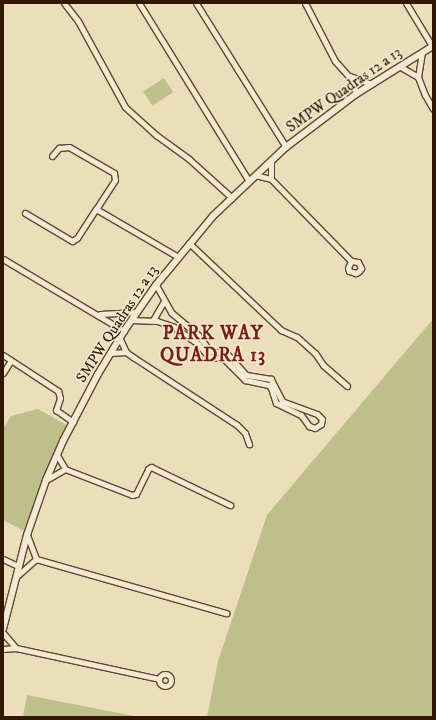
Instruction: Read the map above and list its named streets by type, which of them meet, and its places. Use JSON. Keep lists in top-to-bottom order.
{
  "streets": {
    "street": ["SMPW Quadras 12 a 13"]
  },
  "districts": ["PARK WAY QUADRA 13"]
}
